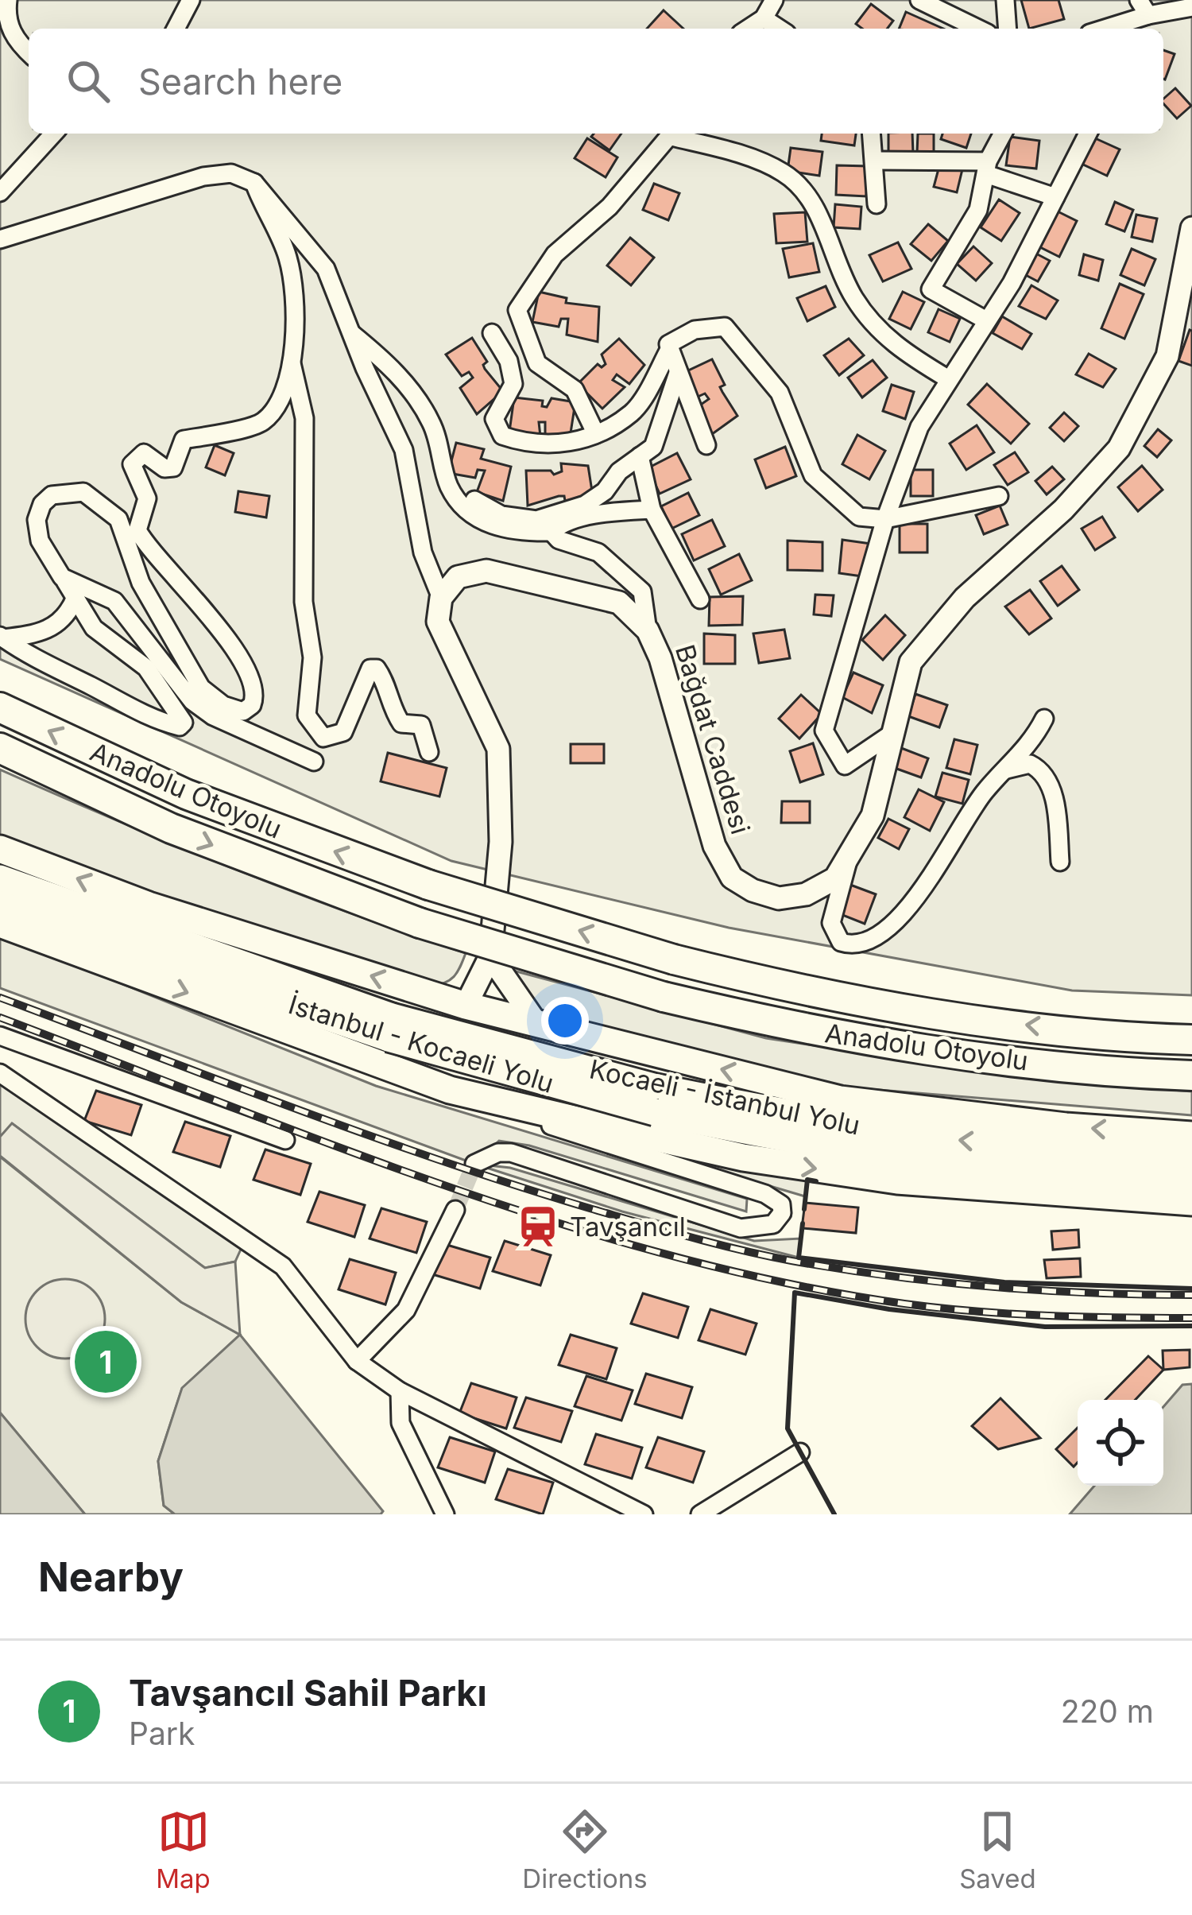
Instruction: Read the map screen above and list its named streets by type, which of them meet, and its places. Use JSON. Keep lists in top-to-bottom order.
{
  "streets": {
    "highway": ["Anadolu Otoyolu", "İstanbul - Kocaeli Yolu", "Kocaeli - İstanbul Yolu"],
    "main road": ["Bağdat Caddesi"]
  },
  "crossings": [
    ["İstanbul - Kocaeli Yolu", "Kocaeli - İstanbul Yolu"]
  ],
  "places": {
    "station": ["Tavşancıl"]
  },
  "page": {
    "search": "Search here",
    "pins": "1",
    "heading": "Nearby",
    "list": [
      {
        "mark": "1",
        "name": "Tavşancıl Sahil Parkı",
        "note": "Park",
        "value": "220 m"
      }
    ],
    "nav": ["Map", "Directions", "Saved"]
  }
}
